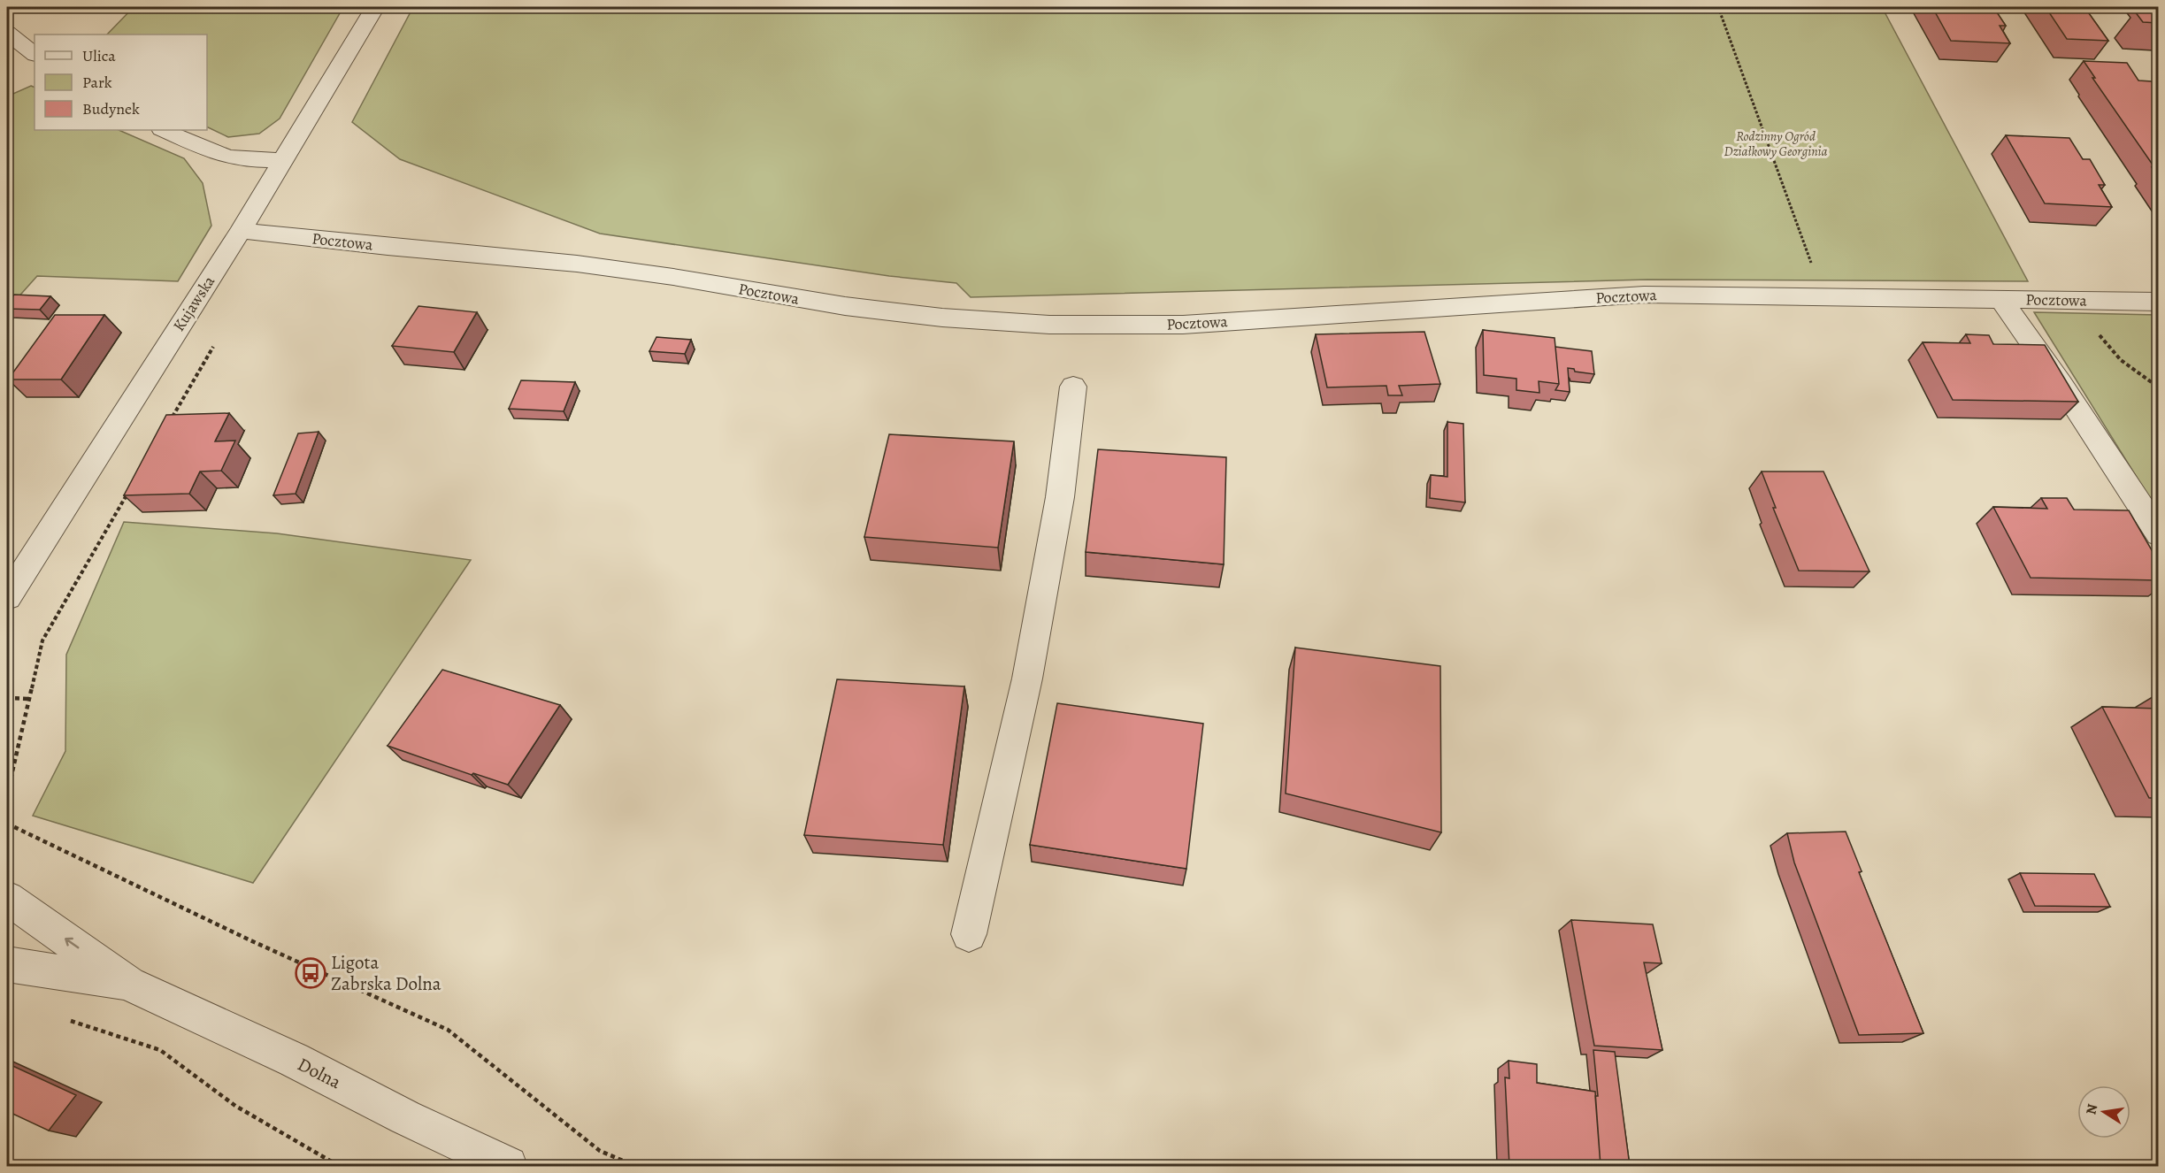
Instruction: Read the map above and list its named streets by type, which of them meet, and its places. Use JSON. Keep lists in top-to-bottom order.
{
  "streets": {
    "street": ["Pocztowa", "Kujawska", "Dolna"]
  },
  "crossings": [
    ["Pocztowa", "Kujawska"]
  ],
  "parks": ["Rodzinny Ogród Działkowy Georginia"],
  "places": {
    "bus stop": ["Ligota Zabrska Dolna"]
  },
  "legend": ["Ulica", "Park", "Budynek"],
  "north": "left"
}
